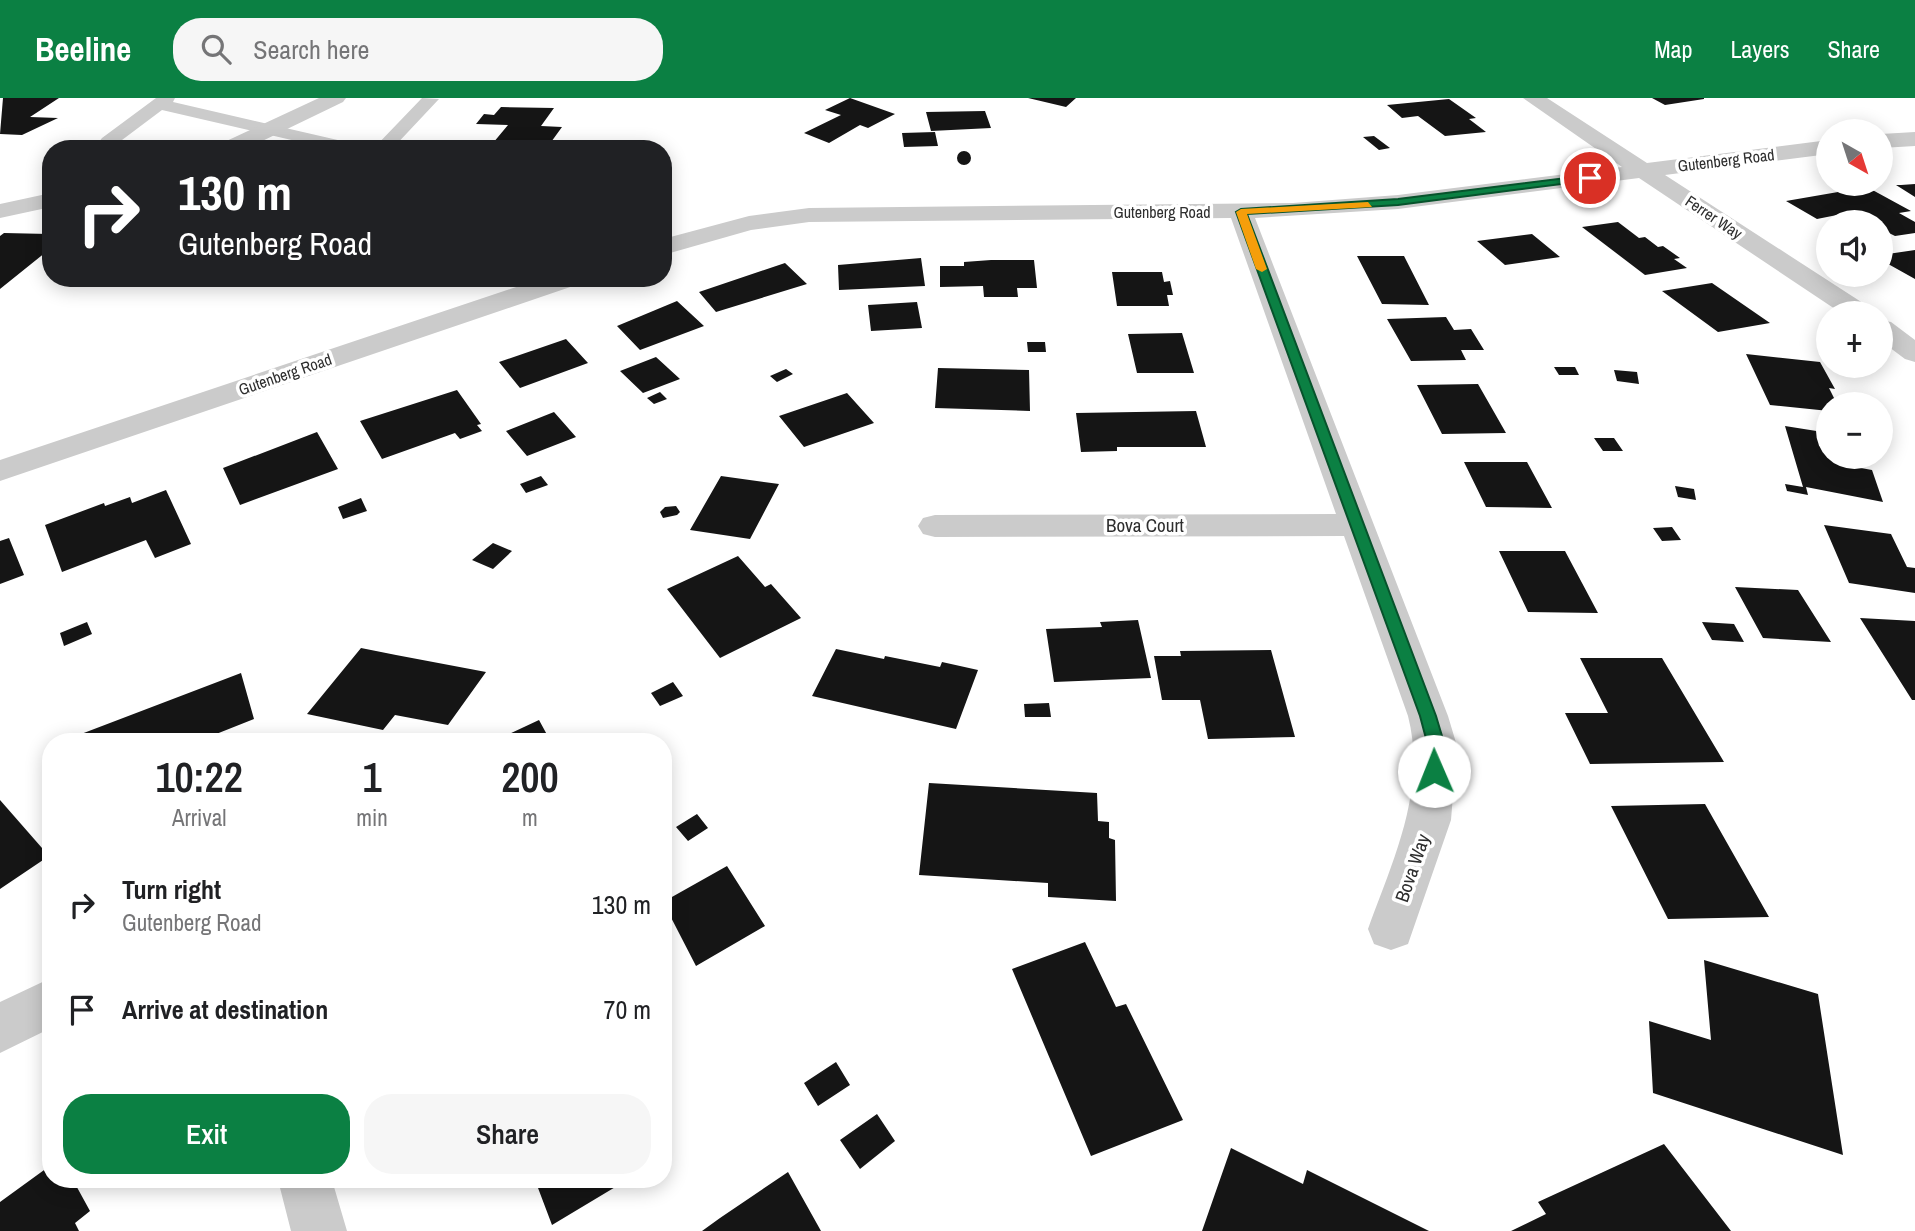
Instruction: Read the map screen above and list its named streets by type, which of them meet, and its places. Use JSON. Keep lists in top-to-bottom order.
{
  "streets": {
    "street": [
      "Gutenberg Road",
      "Ferrer Way",
      "Bova Court",
      "Bova Way"
    ]
  },
  "crossings": [
    ["Gutenberg Road", "Ferrer Way"],
    ["Gutenberg Road", "Bova Way"],
    ["Bova Court", "Bova Way"]
  ],
  "north": "bottom right",
  "page": {
    "header": "Beeline",
    "search": "Search here",
    "nav": ["Map", "Layers", "Share"],
    "map_buttons": ["+", "−"],
    "turn": ["130 m", "Gutenberg Road"],
    "eta": [
      "10:22",
      "Arrival",
      "1",
      "min",
      "200",
      "m"
    ],
    "list": [
      {
        "name": "Turn right",
        "note": "Gutenberg Road",
        "value": "130 m"
      },
      {
        "name": "Arrive at destination",
        "value": "70 m"
      }
    ],
    "buttons": ["Exit", "Share"]
  }
}
